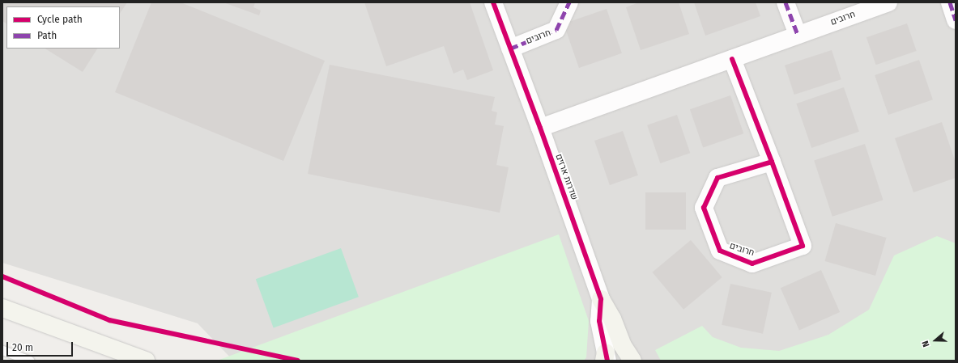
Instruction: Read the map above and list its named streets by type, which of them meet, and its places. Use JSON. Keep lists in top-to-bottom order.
{
  "streets": {
    "street": ["חרובים", "שדרות ארזים"]
  },
  "crossings": [
    ["חרובים", "שדרות ארזים"]
  ],
  "legend": ["Cycle path", "Path"],
  "scale_bar": "20 m",
  "north": "left"
}
